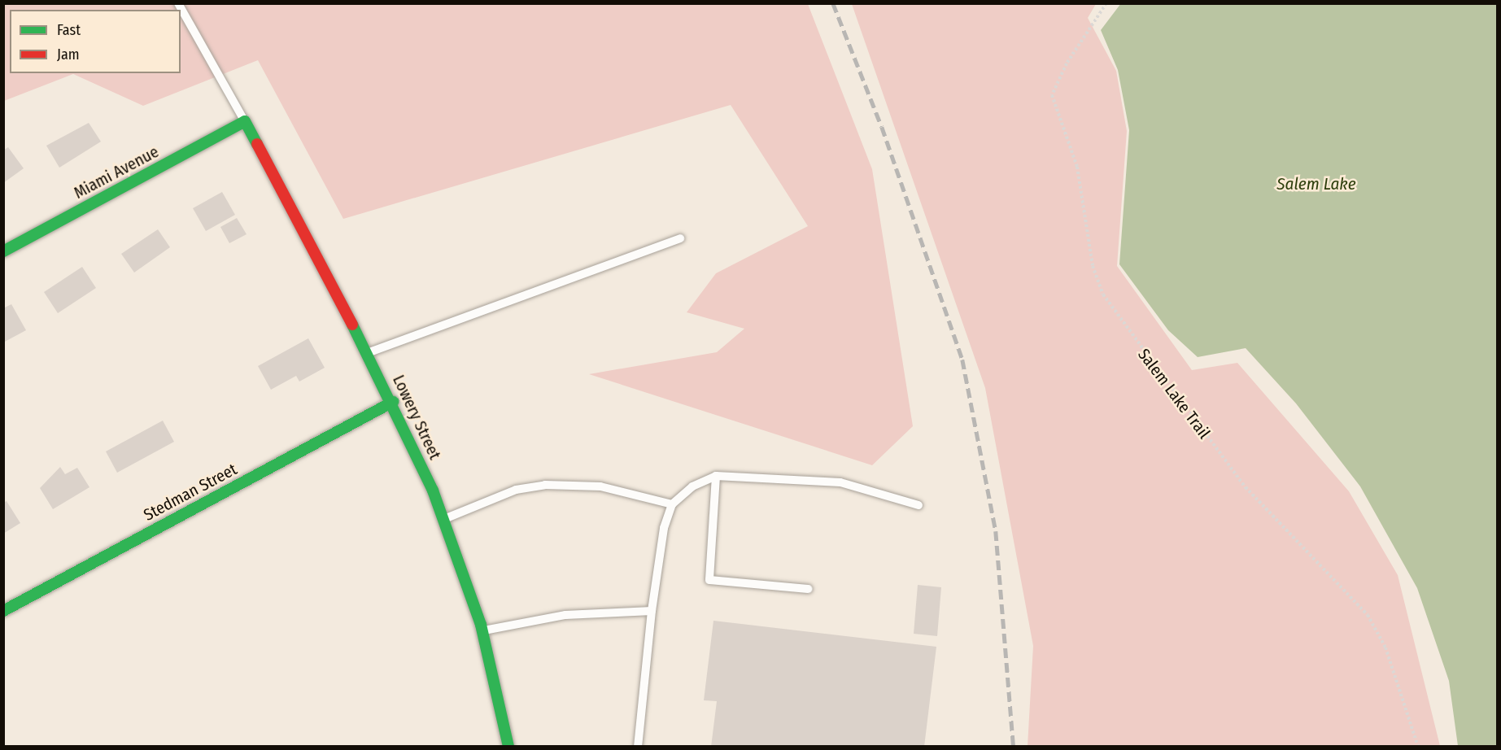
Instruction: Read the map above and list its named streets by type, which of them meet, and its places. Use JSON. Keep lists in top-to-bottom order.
{
  "streets": {
    "street": ["Miami Avenue", "Lowery Street", "Stedman Street"],
    "path": ["Salem Lake Trail"]
  },
  "crossings": [
    ["Miami Avenue", "Lowery Street"],
    ["Lowery Street", "Stedman Street"]
  ],
  "water": ["Salem Lake"],
  "legend": ["Fast", "Jam"]
}
